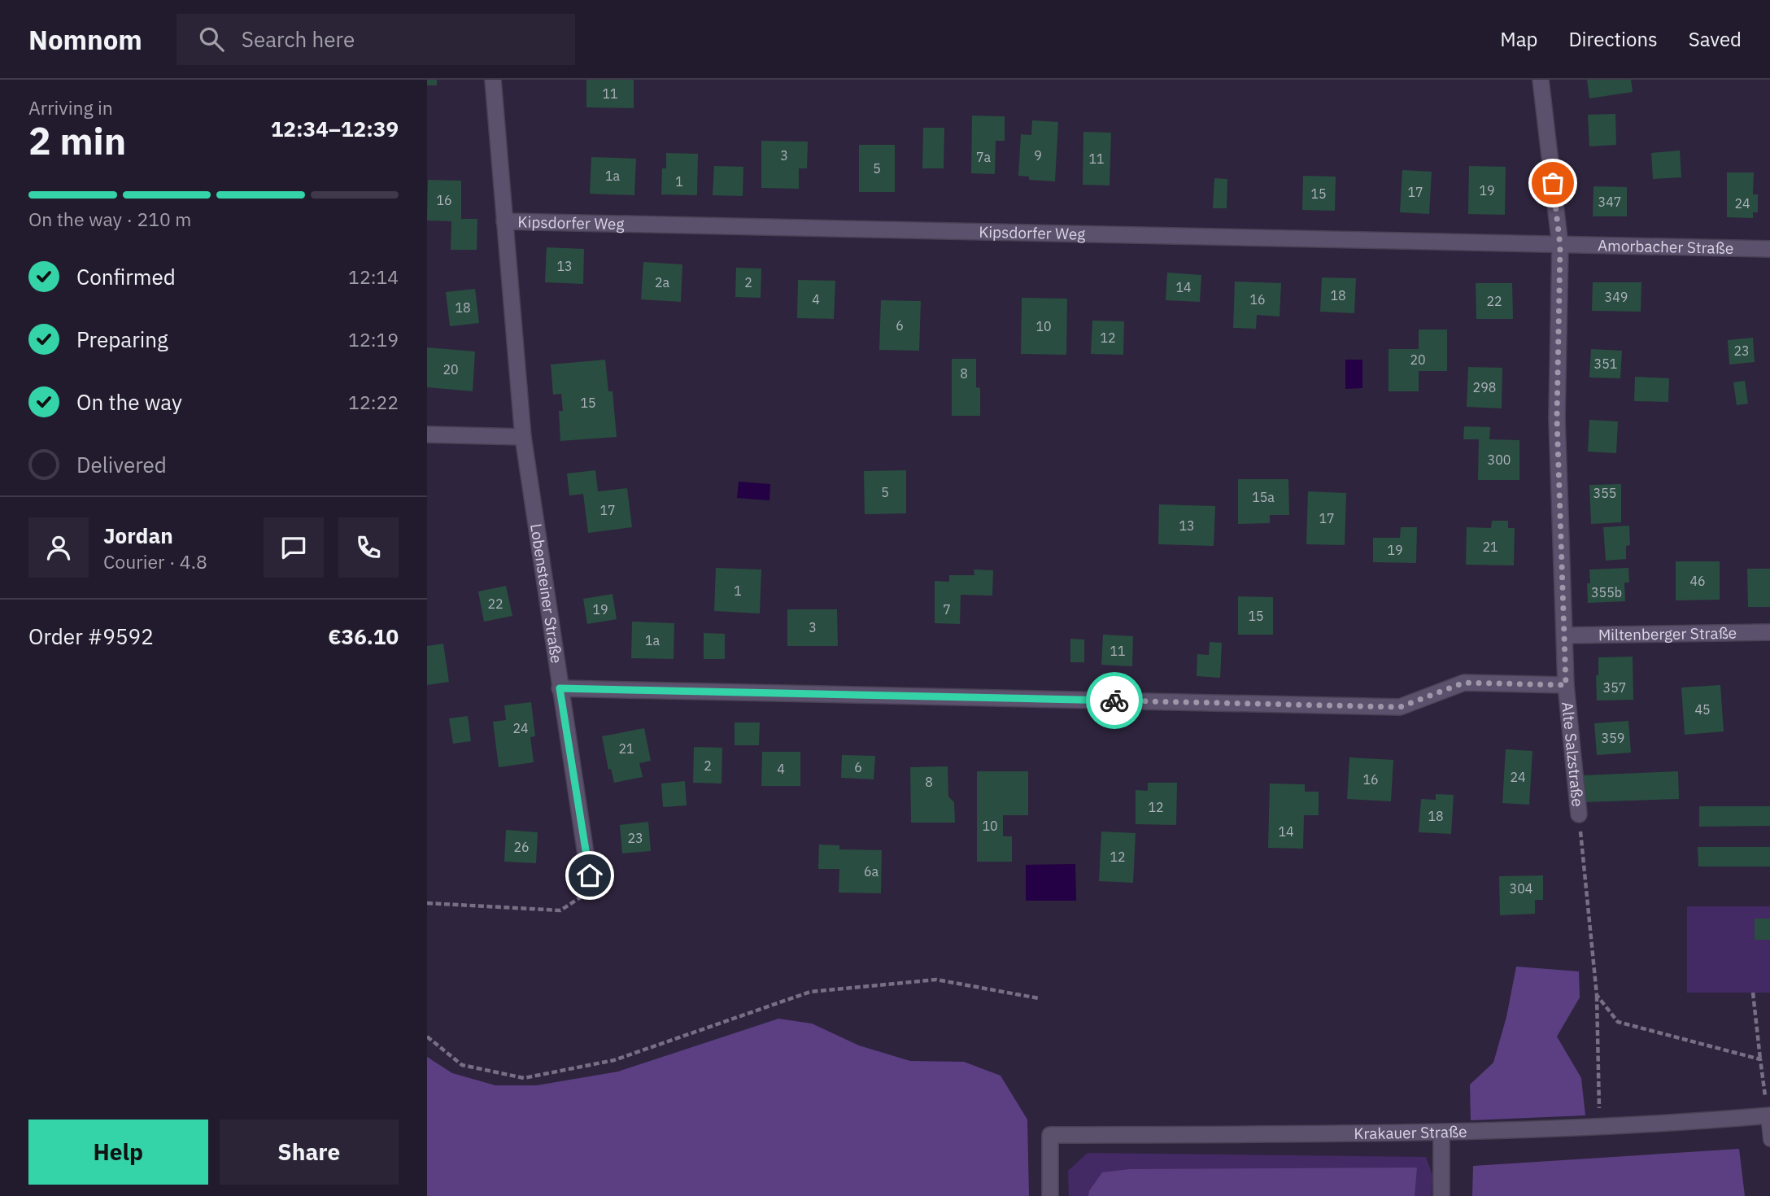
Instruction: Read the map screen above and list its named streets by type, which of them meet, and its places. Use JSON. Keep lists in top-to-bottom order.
{
  "streets": {
    "street": [
      "Kipsdorfer Weg",
      "Amorbacher Straße",
      "Lobensteiner Straße",
      "Miltenberger Straße",
      "Alte Salzstraße",
      "Krakauer Straße"
    ]
  },
  "crossings": [
    ["Kipsdorfer Weg", "Amorbacher Straße"],
    ["Kipsdorfer Weg", "Lobensteiner Straße"],
    ["Kipsdorfer Weg", "Alte Salzstraße"],
    ["Amorbacher Straße", "Alte Salzstraße"],
    ["Miltenberger Straße", "Alte Salzstraße"],
    ["Alte Salzstraße", "Krakauer Straße"]
  ],
  "house_numbers": [
    "11",
    "3",
    "9",
    "7a",
    "11",
    "5",
    "1a",
    "1",
    "19",
    "17",
    "15",
    "16",
    "347",
    "24",
    "13",
    "2a",
    "2",
    "14",
    "18",
    "349",
    "4",
    "16",
    "22",
    "18",
    "6",
    "10",
    "12",
    "23",
    "20",
    "351",
    "20",
    "8",
    "298",
    "15",
    "300",
    "5",
    "355",
    "15a",
    "17",
    "17",
    "13",
    "21",
    "19",
    "46",
    "1",
    "355b",
    "22",
    "19",
    "7",
    "15",
    "3",
    "1a",
    "11",
    "357",
    "45",
    "24",
    "359",
    "21",
    "2",
    "6",
    "4",
    "24",
    "16",
    "8",
    "12",
    "18",
    "10",
    "14",
    "23",
    "26",
    "12",
    "6a",
    "304"
  ],
  "page": {
    "header": "Nomnom",
    "search": "Search here",
    "nav": ["Map", "Directions", "Saved"],
    "heading": ["2 min", "Arriving in", "12:34–12:39"],
    "panel": [
      "Jordan",
      "Courier · 4.8",
      "Order #9592",
      "€36.10"
    ],
    "bar": "On the way · 210 m",
    "list": [
      ["Confirmed", "12:14"],
      ["Preparing", "12:19"],
      ["On the way", "12:22"],
      "Delivered"
    ],
    "buttons": ["Help", "Share"]
  }
}
